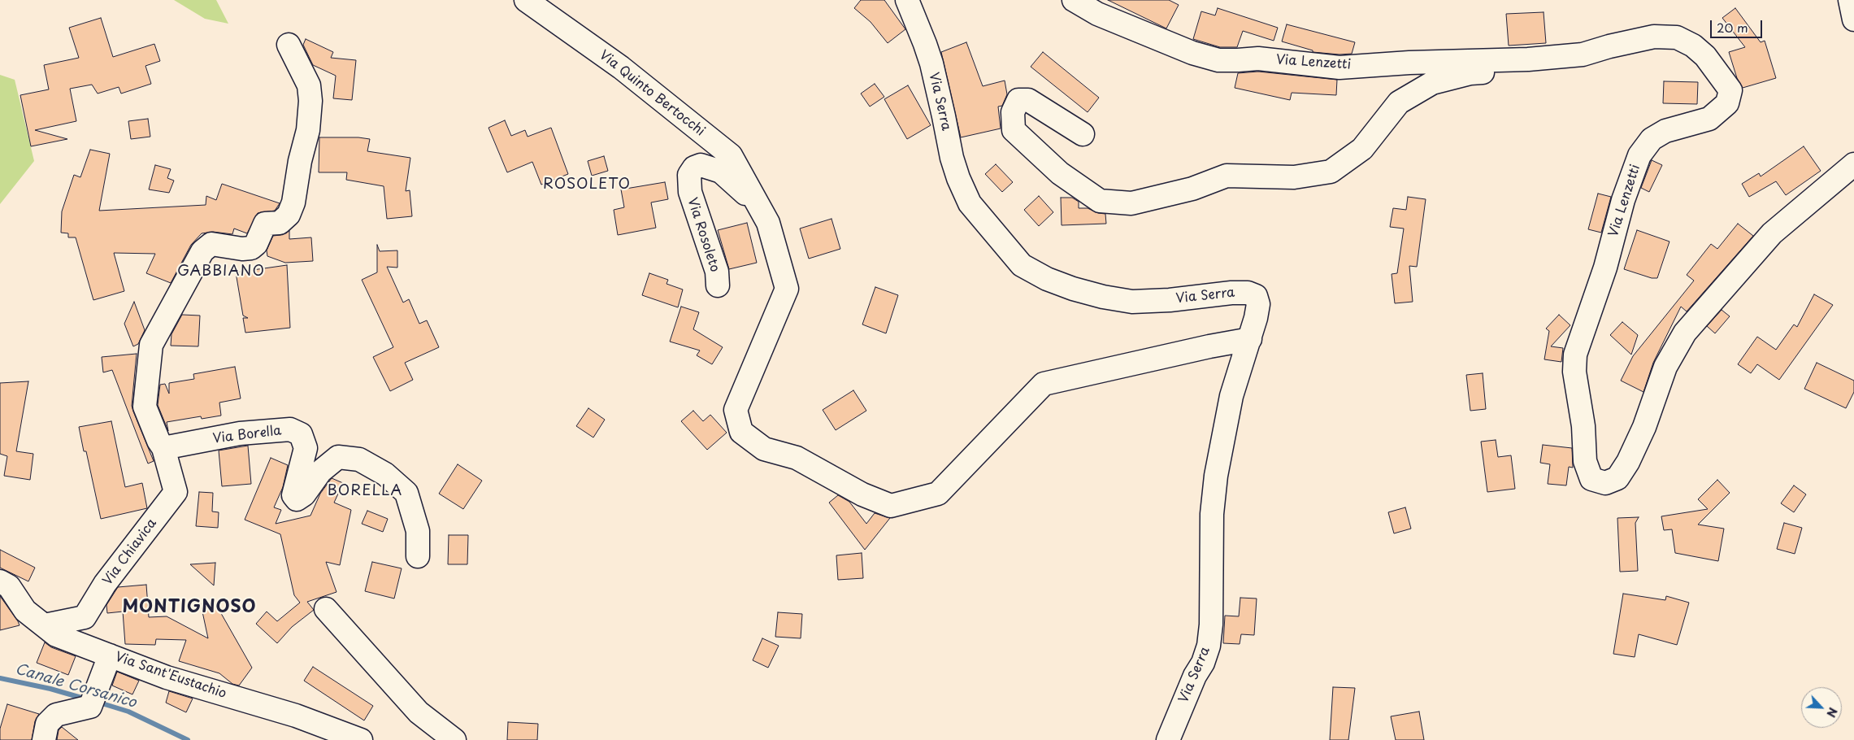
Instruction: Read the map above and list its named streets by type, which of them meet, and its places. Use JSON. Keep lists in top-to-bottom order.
{
  "streets": {
    "street": [
      "Via Lenzetti",
      "Via Quinto Bertocchi",
      "Via Serra",
      "Via Rosoleto",
      "Via Borella",
      "Via Chiavica",
      "Via Sant'Eustachio"
    ]
  },
  "crossings": [
    ["Via Quinto Bertocchi", "Via Serra"],
    ["Via Quinto Bertocchi", "Via Rosoleto"],
    ["Via Borella", "Via Chiavica"],
    ["Via Chiavica", "Via Sant'Eustachio"]
  ],
  "districts": [
    "ROSOLETO",
    "GABBIANO",
    "BORELLA",
    "MONTIGNOSO"
  ],
  "water": ["Canale Corsanico"],
  "scale_bar": "20 m",
  "north": "bottom right"
}
